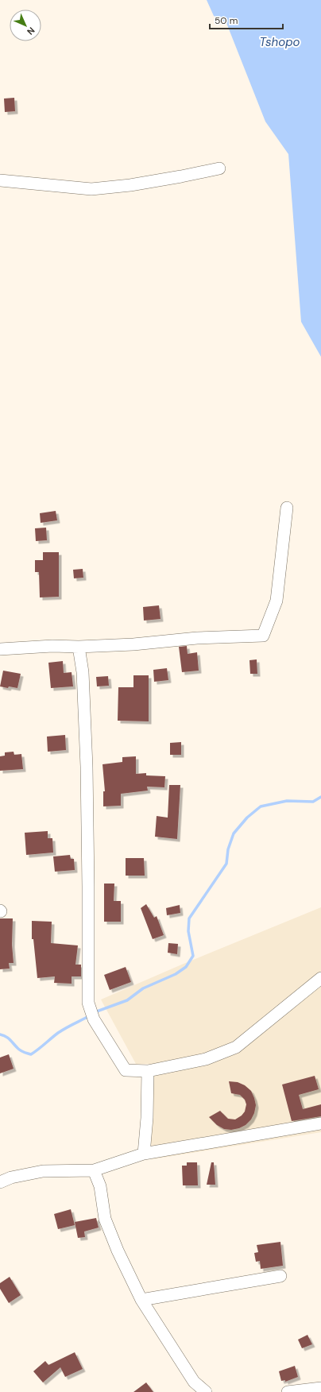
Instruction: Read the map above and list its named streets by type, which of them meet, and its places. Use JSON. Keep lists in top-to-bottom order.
{
  "water": ["Tshopo"],
  "scale_bar": "50 m",
  "north": "bottom right"
}
